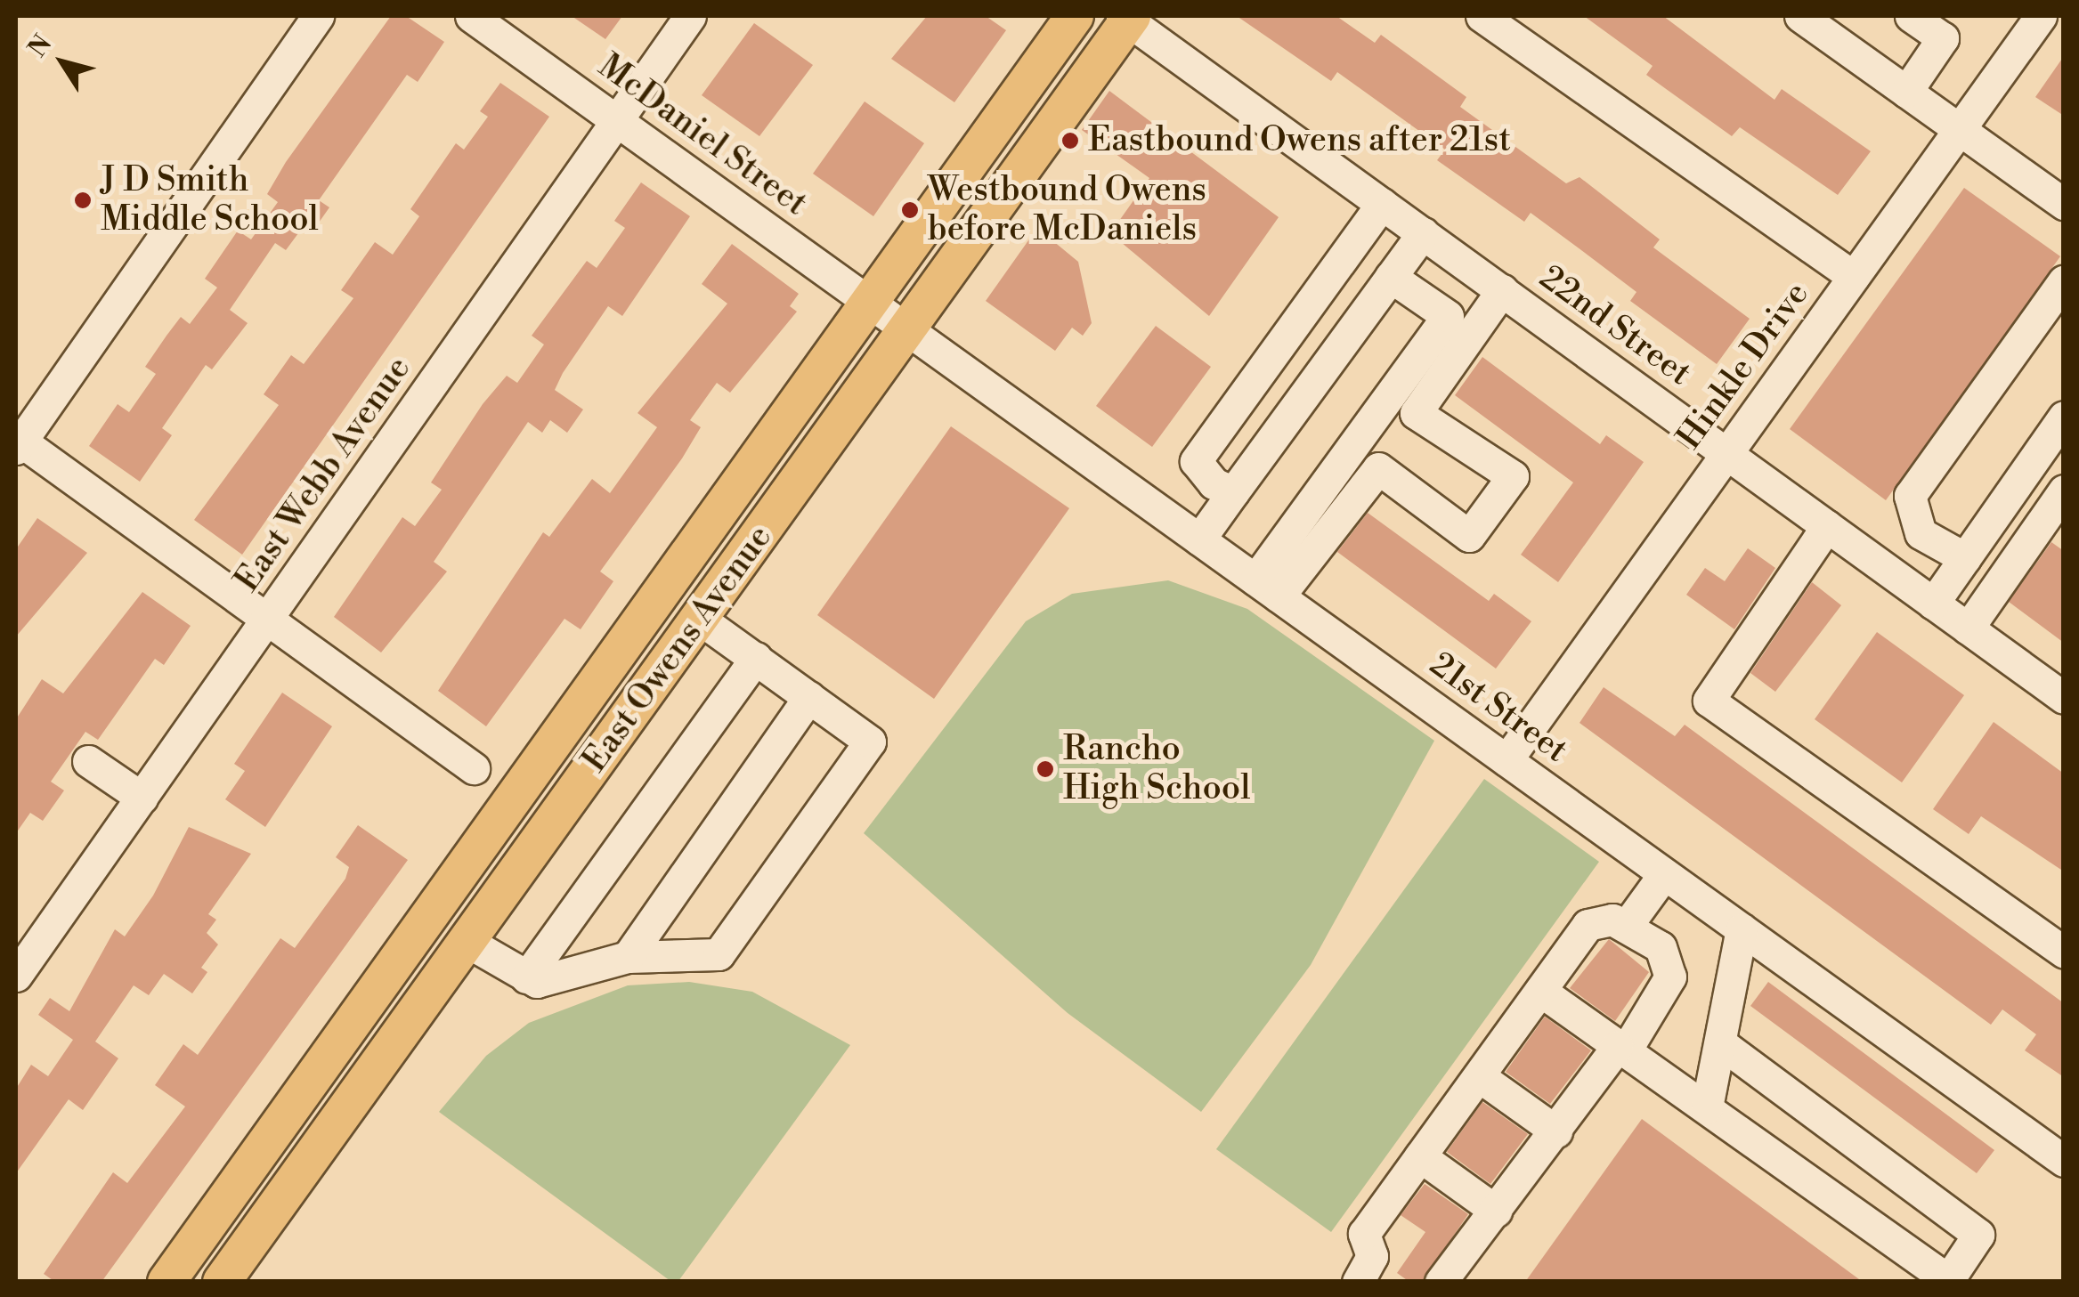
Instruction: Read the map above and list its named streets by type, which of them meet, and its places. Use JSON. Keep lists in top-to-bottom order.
{
  "streets": {
    "main road": ["East Owens Avenue"],
    "street": [
      "McDaniel Street",
      "22nd Street",
      "Hinkle Drive",
      "East Webb Avenue",
      "21st Street"
    ]
  },
  "crossings": [
    ["McDaniel Street", "East Webb Avenue"],
    ["McDaniel Street", "East Owens Avenue"],
    ["McDaniel Street", "21st Street"],
    ["22nd Street", "Hinkle Drive"],
    ["22nd Street", "East Owens Avenue"],
    ["Hinkle Drive", "21st Street"],
    ["East Owens Avenue", "21st Street"]
  ],
  "places": [
    "Eastbound Owens after 21st",
    "J D Smith Middle School",
    "Westbound Owens before McDaniels",
    "Rancho High School"
  ],
  "north": "top left"
}
